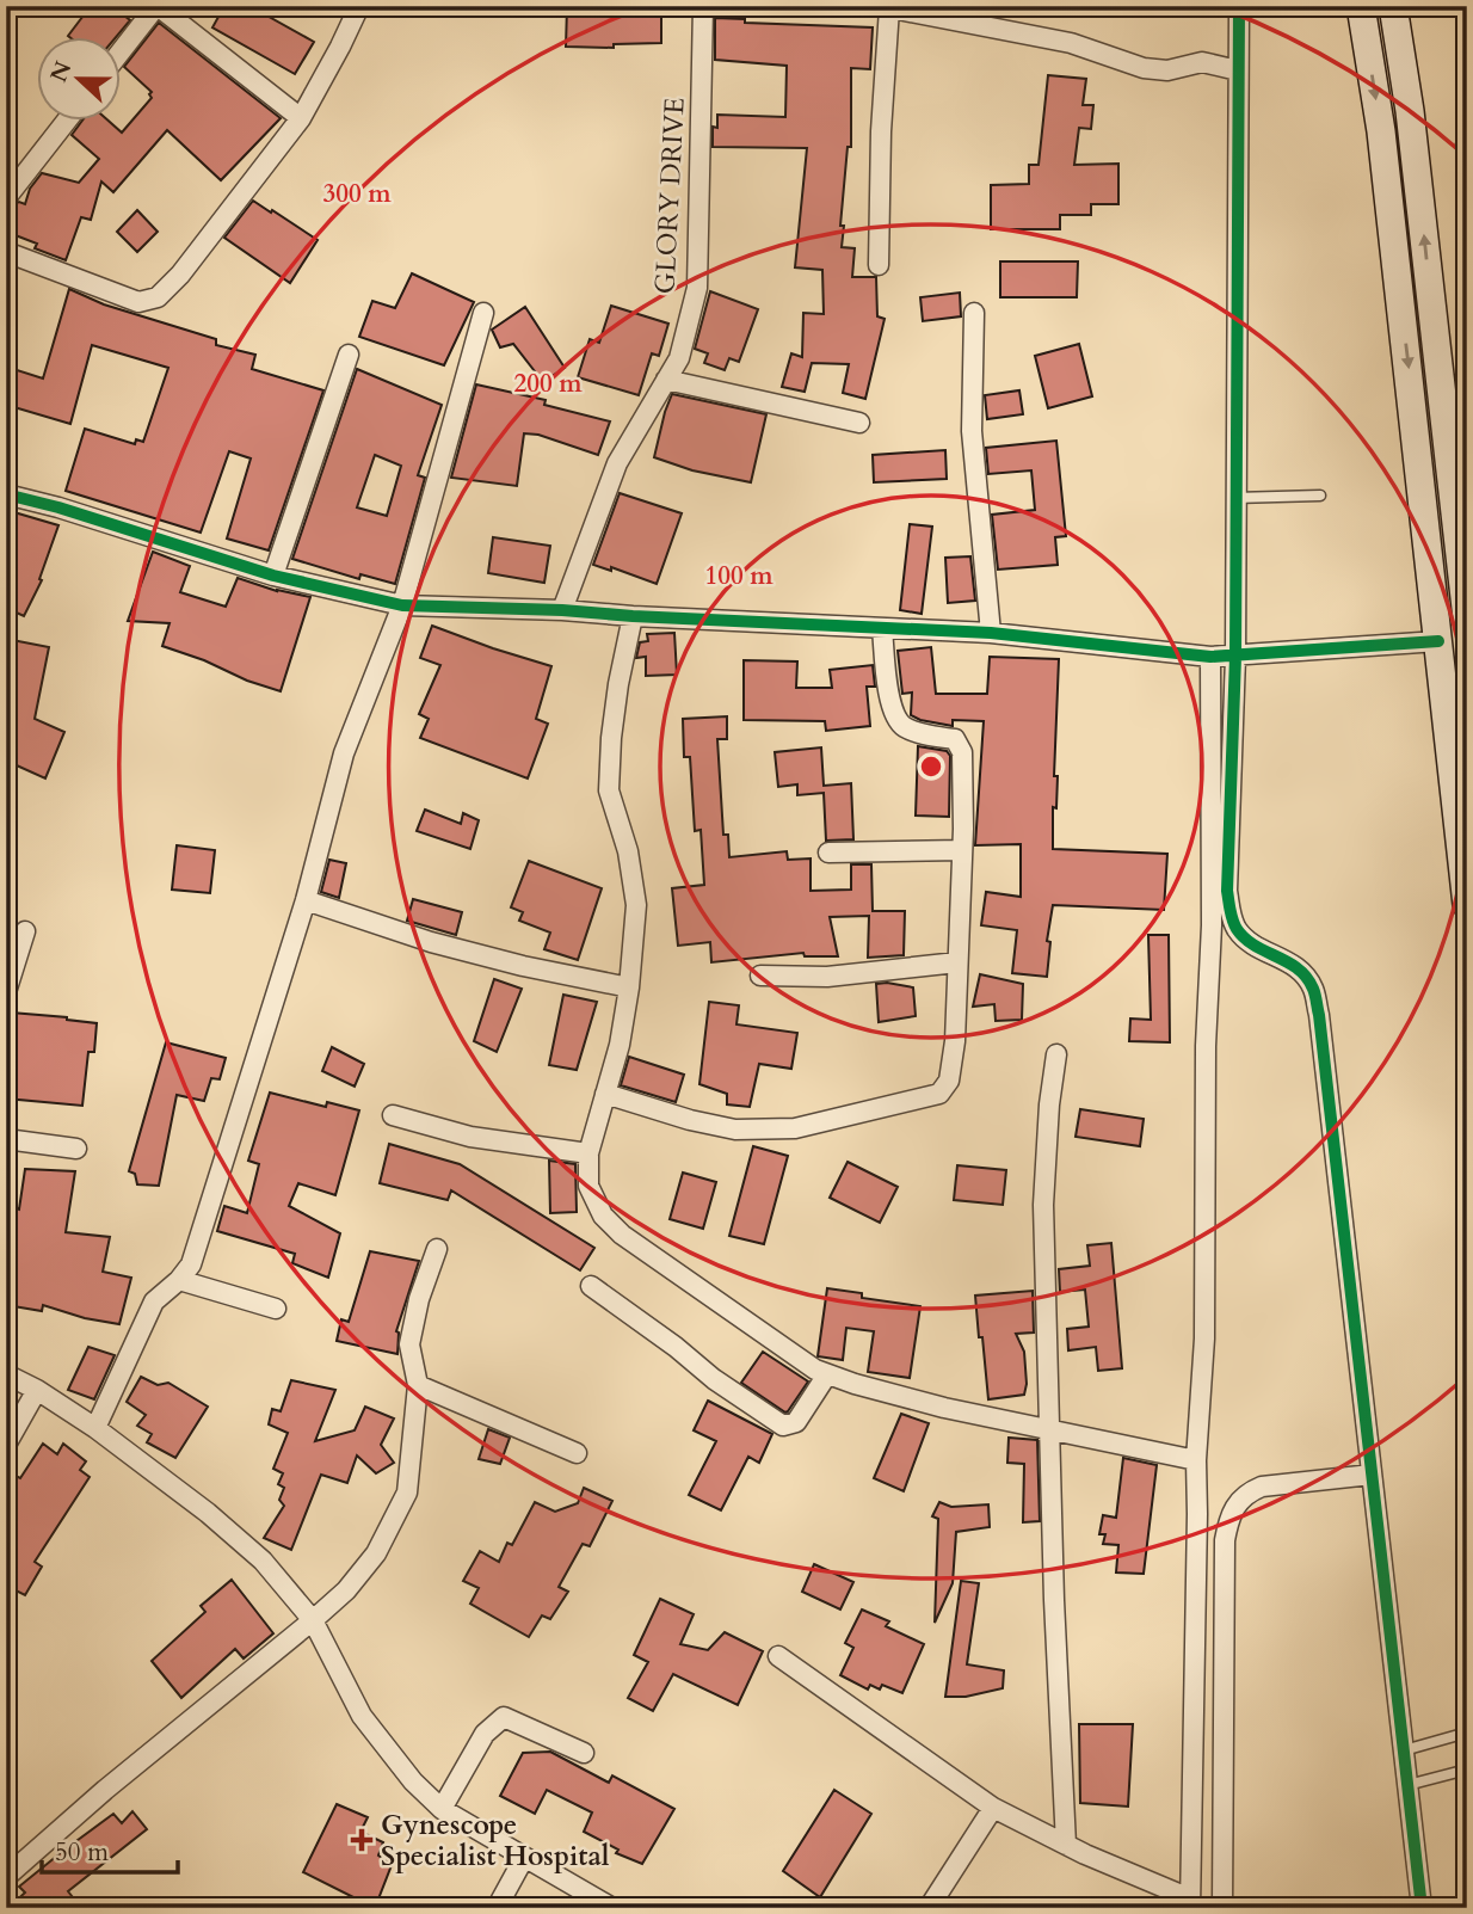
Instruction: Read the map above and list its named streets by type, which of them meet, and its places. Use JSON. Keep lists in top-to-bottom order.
{
  "streets": {
    "street": ["GLORY DRIVE"]
  },
  "places": {
    "health": ["Gynescope Specialist Hospital"]
  },
  "scale_bar": "50 m",
  "north": "left",
  "rings": ["300 m", "200 m", "100 m"]
}
